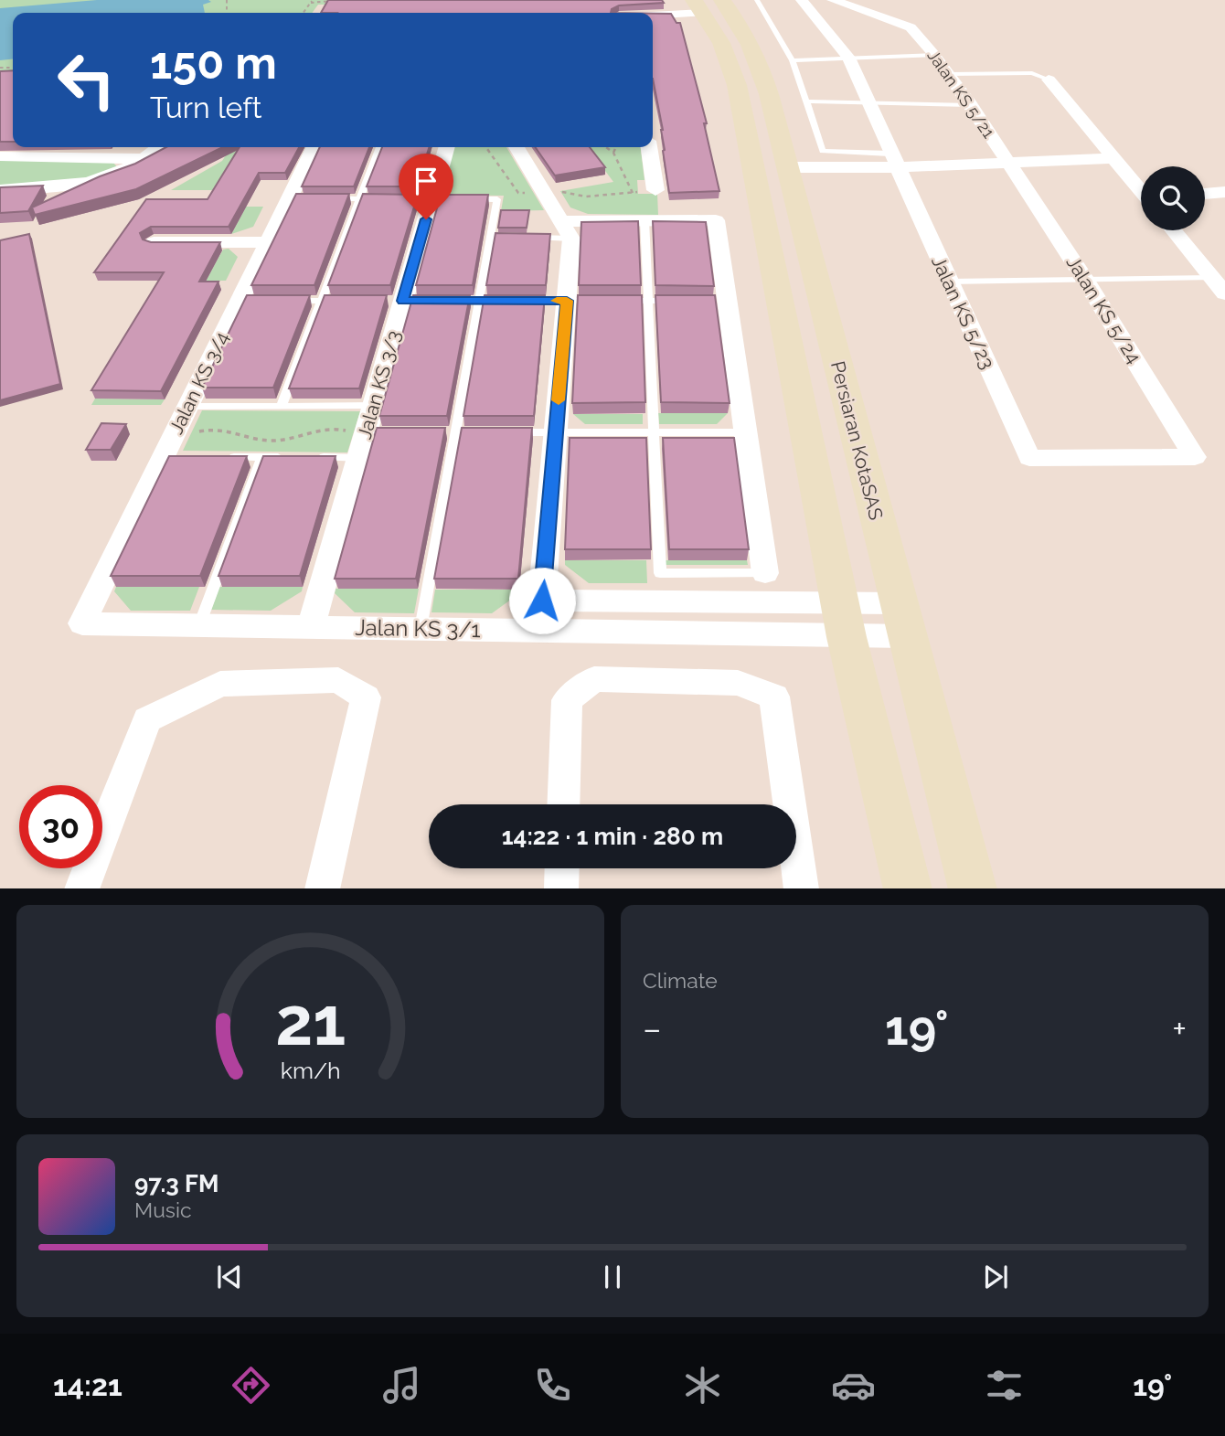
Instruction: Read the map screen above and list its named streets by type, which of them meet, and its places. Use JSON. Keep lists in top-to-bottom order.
{
  "streets": {
    "street": [
      "Jalan KS 5/21",
      "Jalan KS 5/24",
      "Jalan KS 5/23",
      "Jalan KS 3/4",
      "Jalan KS 3/3",
      "Persiaran KotaSAS",
      "Jalan KS 3/1"
    ]
  },
  "crossings": [
    ["Jalan KS 5/21", "Jalan KS 5/24"],
    ["Jalan KS 5/24", "Jalan KS 5/23"],
    ["Jalan KS 3/4", "Jalan KS 3/1"],
    ["Jalan KS 3/3", "Jalan KS 3/1"],
    ["Persiaran KotaSAS", "Jalan KS 3/1"]
  ],
  "page": {
    "turn": ["150 m", "Turn left"],
    "limit": "30",
    "trip": "14:22 · 1 min · 280 m",
    "tile": "Climate",
    "heat": ["−", "19°", "+"],
    "song": ["97.3 FM", "Music"],
    "tabs": ["14:21", "19°"],
    "gauge": ["21", "km/h"]
  }
}
